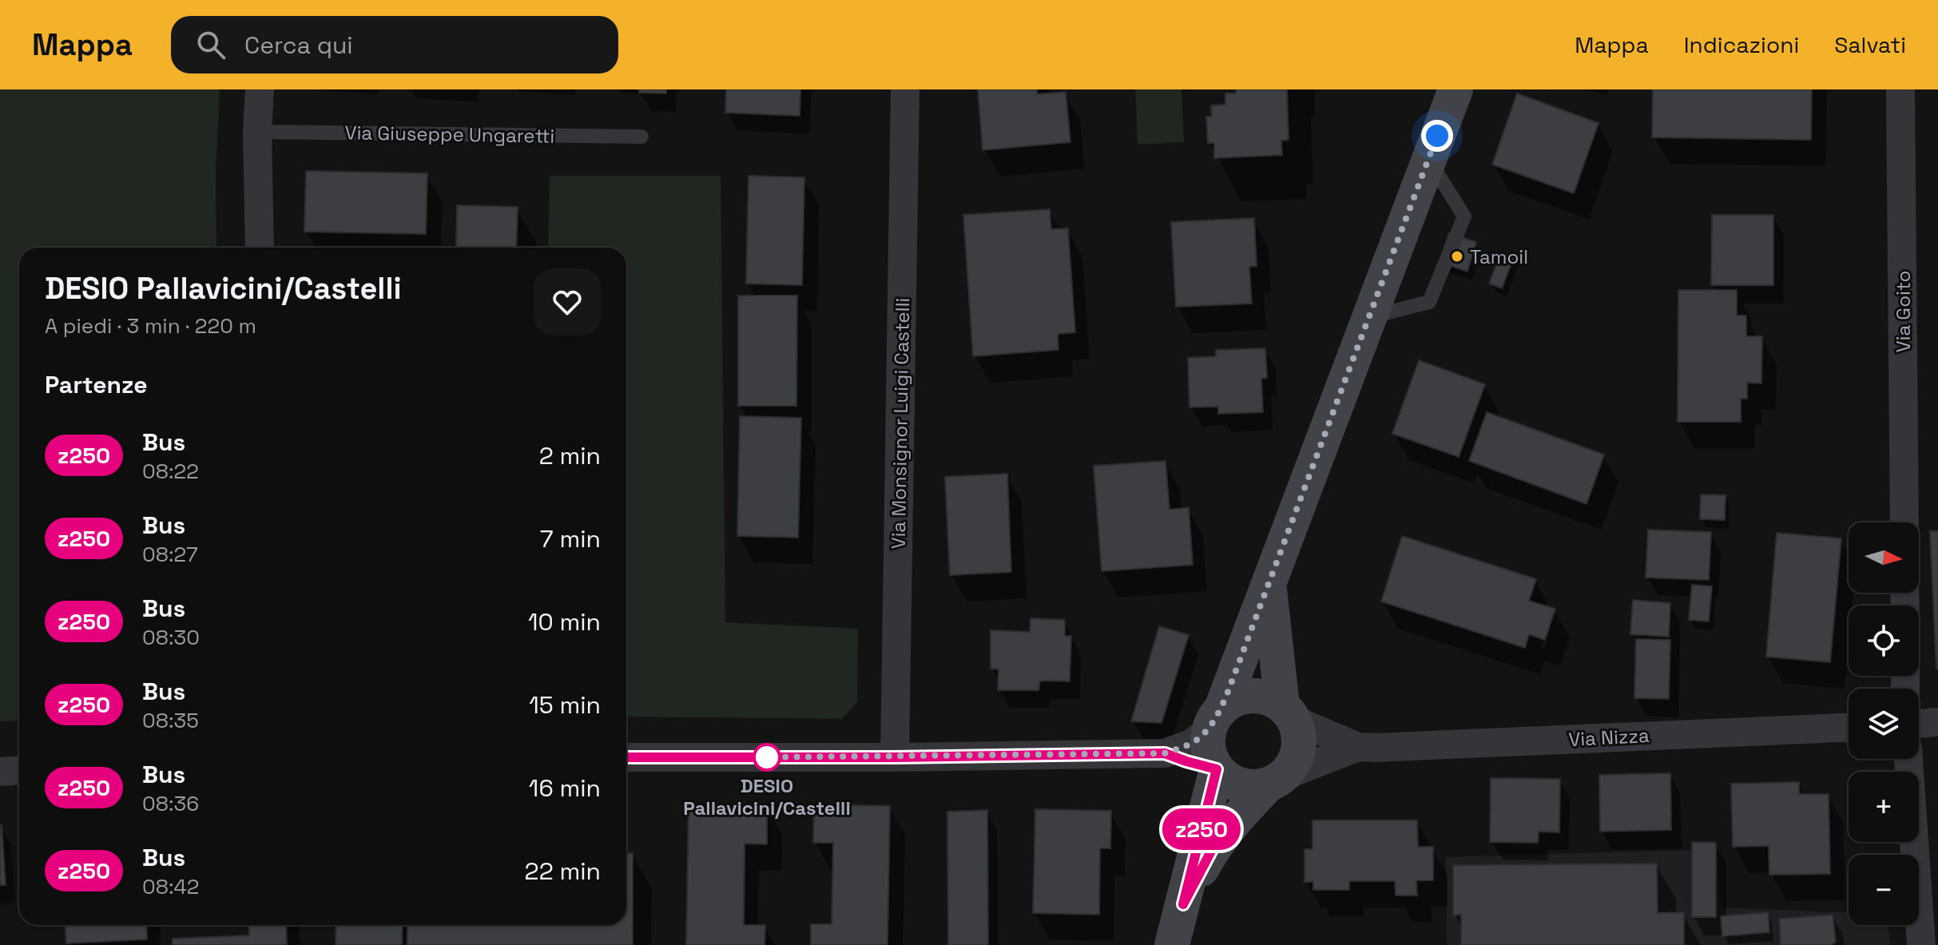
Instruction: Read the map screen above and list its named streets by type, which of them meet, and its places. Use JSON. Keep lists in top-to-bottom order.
{
  "streets": {
    "street": ["Via Goito", "Via Monsignor Luigi Castelli", "Via Nizza"],
    "lane": ["Via Giuseppe Ungaretti"]
  },
  "places": ["Tamoil", "DESIO Pallavicini/Castelli"],
  "lines": ["bus line z250"],
  "north": "right",
  "page": {
    "header": "Mappa",
    "search": "Cerca qui",
    "nav": ["Mappa", "Indicazioni", "Salvati"],
    "on_map": "z250",
    "heading": [
      ["DESIO Pallavicini/Castelli", "A piedi · 3 min · 220 m"],
      "Partenze"
    ],
    "list": [
      {
        "mark": "z250",
        "name": "Bus",
        "note": "08:22",
        "value": "2 min"
      },
      {
        "mark": "z250",
        "name": "Bus",
        "note": "08:27",
        "value": "7 min"
      },
      {
        "mark": "z250",
        "name": "Bus",
        "note": "08:30",
        "value": "10 min"
      },
      {
        "mark": "z250",
        "name": "Bus",
        "note": "08:35",
        "value": "15 min"
      },
      {
        "mark": "z250",
        "name": "Bus",
        "note": "08:36",
        "value": "16 min"
      },
      {
        "mark": "z250",
        "name": "Bus",
        "note": "08:42",
        "value": "22 min"
      }
    ],
    "map_buttons": ["+", "−"]
  }
}
